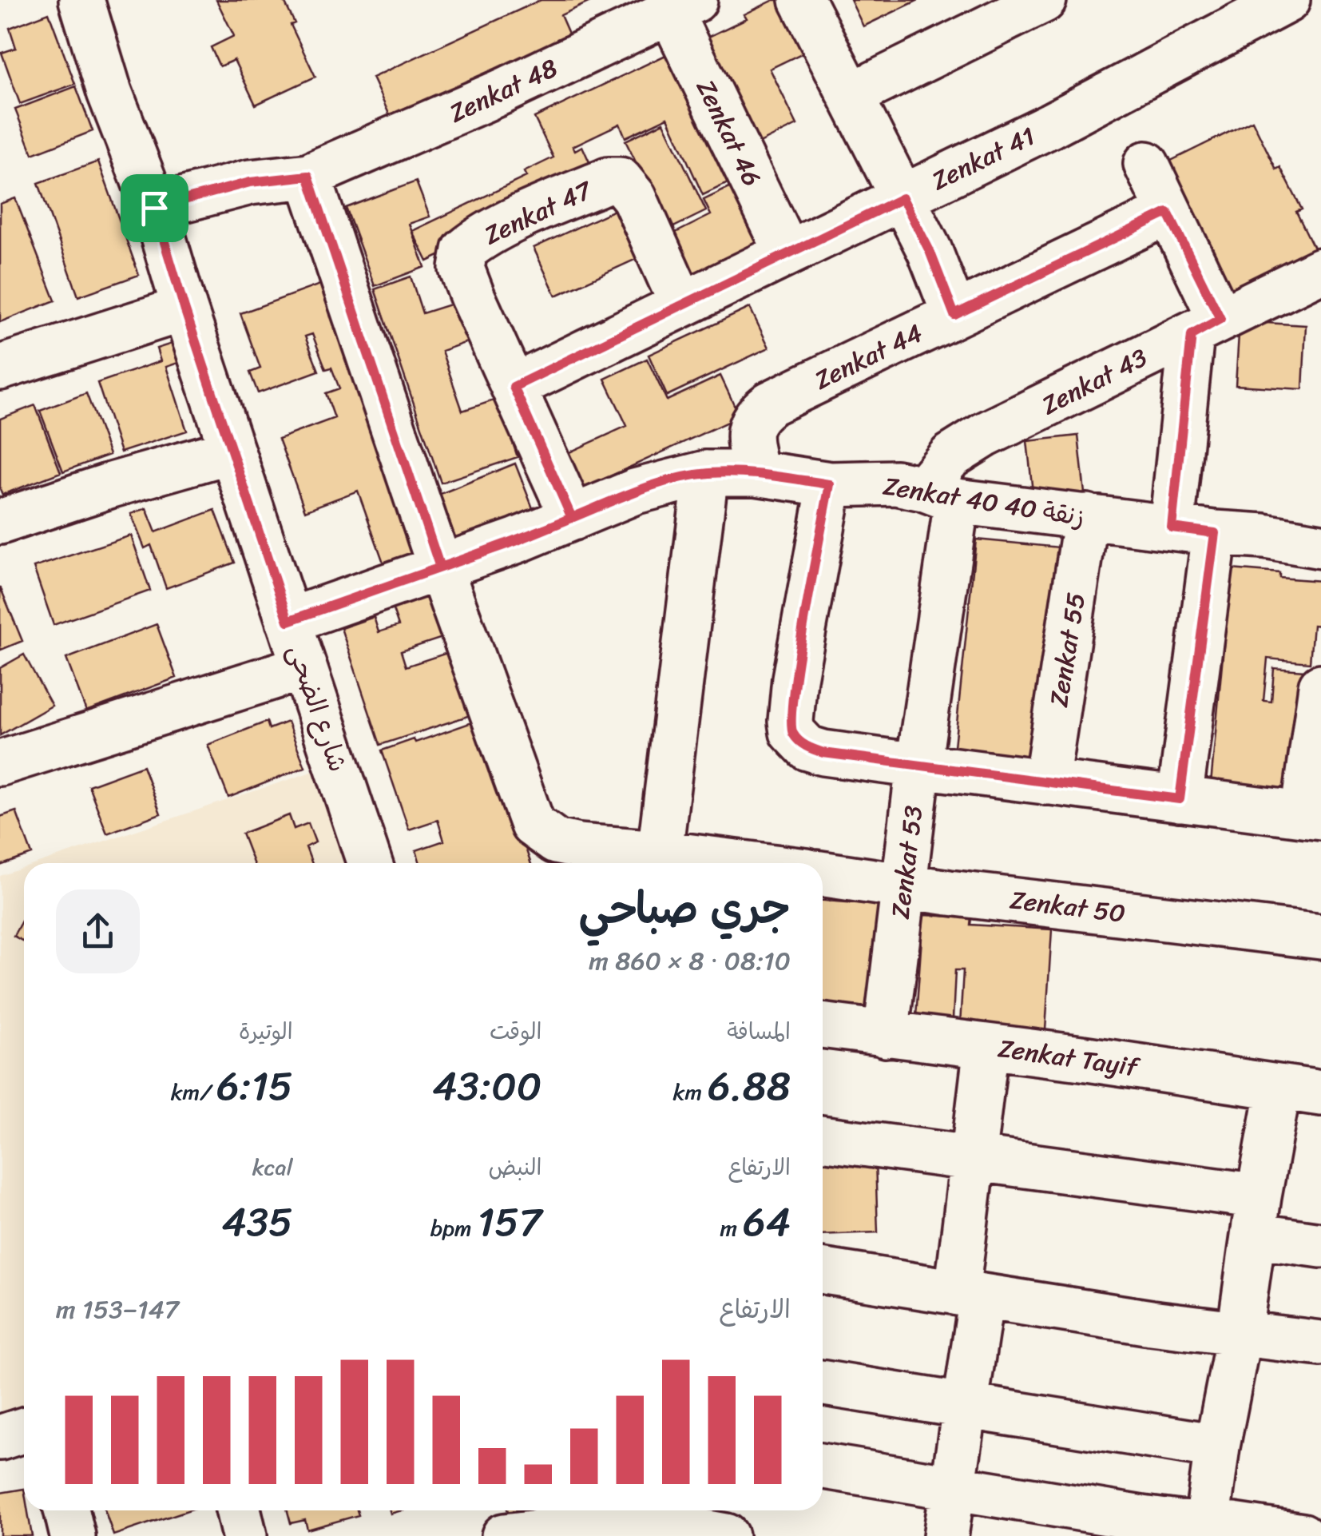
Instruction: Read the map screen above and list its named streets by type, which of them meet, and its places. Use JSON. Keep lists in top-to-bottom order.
{
  "streets": {
    "street": [
      "Zenkat 48",
      "Zenkat 46",
      "Zenkat 41",
      "Zenkat 47",
      "Zenkat 44",
      "Zenkat 43",
      "Zenkat 40 زنقة 40",
      "Zenkat 55",
      "شارع الضحى",
      "Zenkat 53",
      "Zenkat 50",
      "Zenkat Tayif"
    ]
  },
  "crossings": [
    ["Zenkat 48", "Zenkat 46"],
    ["Zenkat 48", "شارع الضحى"],
    ["Zenkat 46", "Zenkat 41"],
    ["Zenkat 41", "Zenkat 47"],
    ["Zenkat 47", "Zenkat 40 زنقة 40"],
    ["Zenkat 44", "Zenkat 40 زنقة 40"],
    ["Zenkat 43", "Zenkat 40 زنقة 40"],
    ["Zenkat 43", "Zenkat 53"],
    ["Zenkat 40 زنقة 40", "Zenkat 55"],
    ["Zenkat 40 زنقة 40", "شارع الضحى"],
    ["Zenkat 40 زنقة 40", "Zenkat 53"],
    ["Zenkat 53", "Zenkat 50"],
    ["Zenkat 53", "Zenkat Tayif"]
  ],
  "page": {
    "heading": ["جري صباحي", "08:10 · 8 × 860 m"],
    "stats": [
      ["المسافة", "6.88 km"],
      ["الوقت", "43:00"],
      ["الوتيرة", "6:15 /km"],
      ["الارتفاع", "64 m"],
      ["النبض", "157 bpm"],
      ["kcal", "435"]
    ],
    "chart": ["الارتفاع", "147–153 m"]
  }
}
